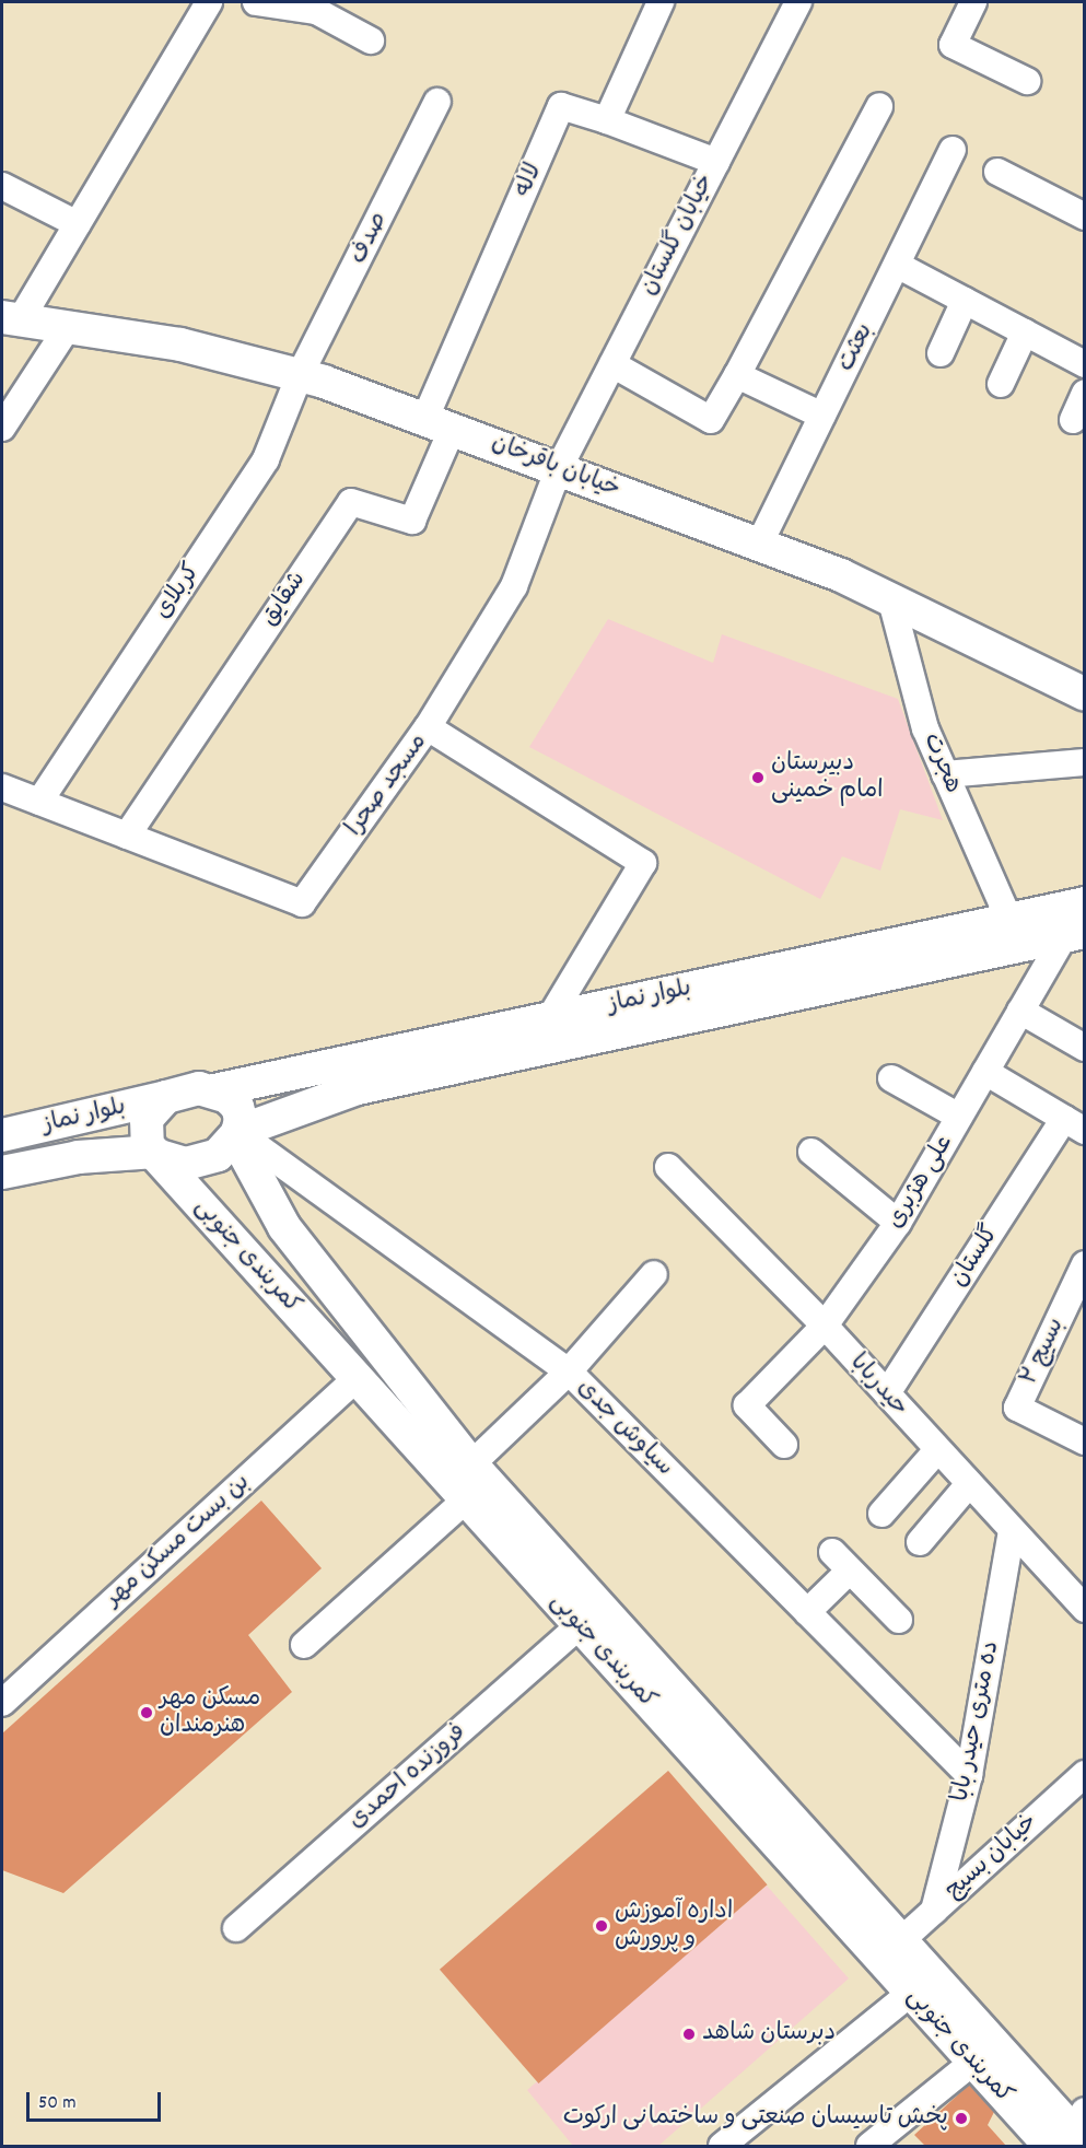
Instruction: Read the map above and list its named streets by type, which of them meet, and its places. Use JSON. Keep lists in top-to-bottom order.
{
  "streets": {
    "main road": ["خیابان باقرخان", "بلوار نماز", "کمربندی جنوبی"],
    "street": [
      "لاله",
      "خیابان گلستان",
      "صدف",
      "بعثت",
      "کربلای",
      "شقایق",
      "هجرت",
      "مسجد صحرا",
      "علی هژبری",
      "گلستان",
      "بسیج ۲",
      "حیدربابا",
      "سیاوش جدی",
      "بن بست مسکن مهر",
      "ده متری حیدر بابا",
      "فروزنده احمدی",
      "خیابان بسیج"
    ]
  },
  "crossings": [
    ["لاله", "خیابان باقرخان"],
    ["لاله", "شقایق"],
    ["خیابان گلستان", "خیابان باقرخان"],
    ["خیابان گلستان", "مسجد صحرا"],
    ["صدف", "خیابان باقرخان"],
    ["صدف", "کربلای"],
    ["بعثت", "خیابان باقرخان"],
    ["خیابان باقرخان", "کربلای"],
    ["خیابان باقرخان", "شقایق"],
    ["خیابان باقرخان", "هجرت"],
    ["کربلای", "مسجد صحرا"],
    ["شقایق", "مسجد صحرا"],
    ["هجرت", "بلوار نماز"],
    ["مسجد صحرا", "بلوار نماز"],
    ["بلوار نماز", "علی هژبری"],
    ["بلوار نماز", "کمربندی جنوبی"],
    ["بلوار نماز", "سیاوش جدی"],
    ["علی هژبری", "حیدربابا"],
    ["کمربندی جنوبی", "سیاوش جدی"],
    ["کمربندی جنوبی", "بن بست مسکن مهر"],
    ["کمربندی جنوبی", "فروزنده احمدی"],
    ["کمربندی جنوبی", "خیابان بسیج"],
    ["گلستان", "حیدربابا"],
    ["حیدربابا", "ده متری حیدر بابا"],
    ["سیاوش جدی", "ده متری حیدر بابا"],
    ["ده متری حیدر بابا", "خیابان بسیج"]
  ],
  "places": [
    "دبیرستان امام خمینی",
    "مسکن مهر هنرمندان",
    "اداره آموزش و پرورش",
    "دبرستان شاهد",
    "پخش تاسیسان صنعتی و ساختمانی ارکوت"
  ],
  "scale_bar": "50 m"
}
